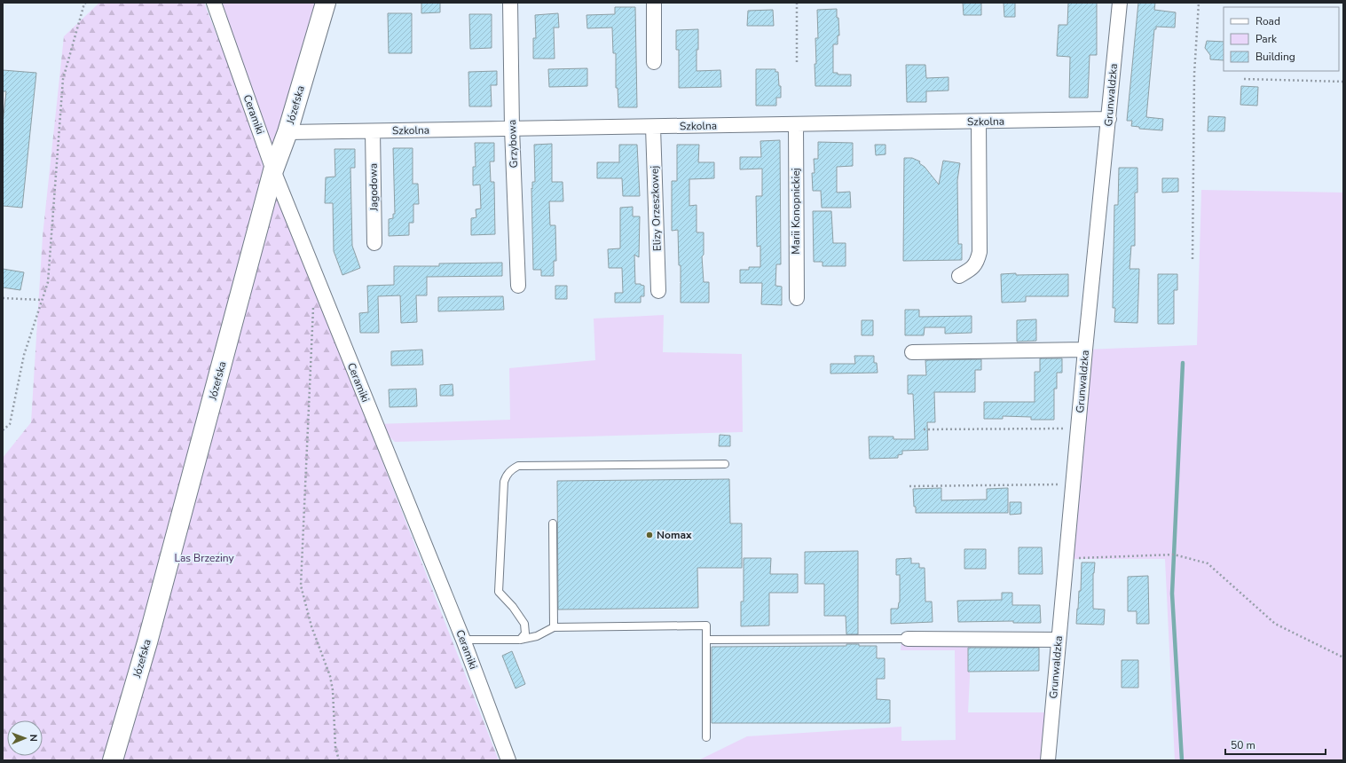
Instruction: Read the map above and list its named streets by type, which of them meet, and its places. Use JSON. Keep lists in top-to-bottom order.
{
  "streets": {
    "street": [
      "Grunwaldzka",
      "Józefska",
      "Ceramiki",
      "Szkolna",
      "Grzybowa",
      "Jagodowa",
      "Elizy Orzeszkowej",
      "Marii Konopnickiej"
    ]
  },
  "crossings": [
    ["Grunwaldzka", "Szkolna"],
    ["Józefska", "Ceramiki"],
    ["Józefska", "Szkolna"],
    ["Szkolna", "Grzybowa"],
    ["Szkolna", "Jagodowa"],
    ["Szkolna", "Elizy Orzeszkowej"],
    ["Szkolna", "Marii Konopnickiej"]
  ],
  "parks": ["Las Brzeziny"],
  "places": ["Nomax"],
  "legend": ["Road", "Park", "Building"],
  "scale_bar": "50 m",
  "north": "right"
}
